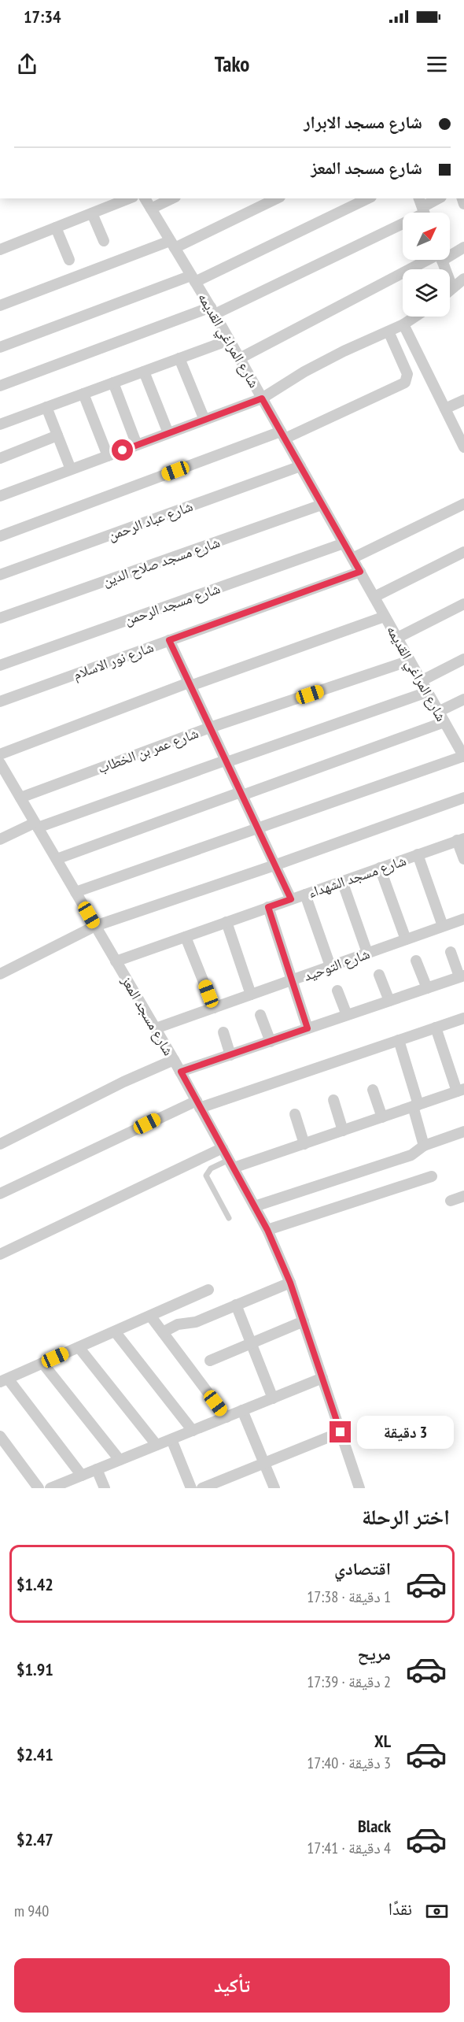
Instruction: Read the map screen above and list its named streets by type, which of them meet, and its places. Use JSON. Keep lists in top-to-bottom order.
{
  "streets": {
    "street": [
      "شارع المراغي القديمه",
      "شارع عباد الرحمن",
      "شارع مسجد صلاح الدين",
      "شارع مسجد الرحمن",
      "شارع نور الاسلام",
      "شارع عمر بن الخطاب",
      "شارع مسجد الشهداء",
      "شارع التوحيد",
      "شارع مسجد المعز"
    ]
  },
  "crossings": [
    ["شارع المراغي القديمه", "شارع عباد الرحمن"],
    ["شارع المراغي القديمه", "شارع مسجد صلاح الدين"],
    ["شارع المراغي القديمه", "شارع مسجد الرحمن"],
    ["شارع المراغي القديمه", "شارع نور الاسلام"],
    ["شارع المراغي القديمه", "شارع عمر بن الخطاب"],
    ["شارع عمر بن الخطاب", "شارع مسجد المعز"],
    ["شارع مسجد الشهداء", "شارع مسجد المعز"],
    ["شارع التوحيد", "شارع مسجد المعز"]
  ],
  "north": "top right",
  "page": {
    "status": "17:34",
    "header": "Tako",
    "banner": ["شارع مسجد الابرار", "شارع مسجد المعز"],
    "bubble": "3 دقيقة",
    "heading": "اختر الرحلة",
    "list": [
      {
        "name": "اقتصادي",
        "note": "1 دقيقة · 17:38",
        "value": "$1.42"
      },
      {
        "name": "مريح",
        "note": "2 دقيقة · 17:39",
        "value": "$1.91"
      },
      {
        "name": "XL",
        "note": "3 دقيقة · 17:40",
        "value": "$2.41"
      },
      {
        "name": "Black",
        "note": "4 دقيقة · 17:41",
        "value": "$2.47"
      }
    ],
    "pay": ["نقدًا", "940 m"],
    "buttons": "تأكيد"
  }
}
